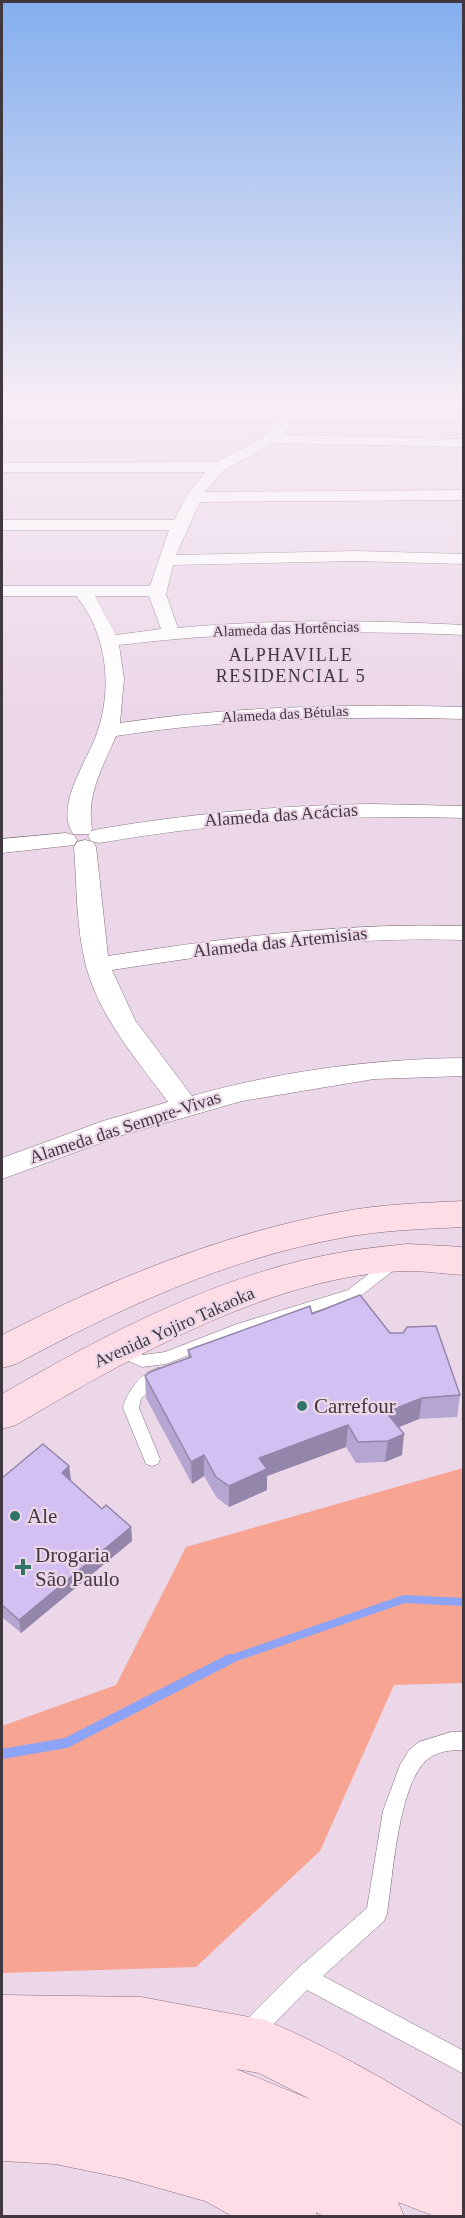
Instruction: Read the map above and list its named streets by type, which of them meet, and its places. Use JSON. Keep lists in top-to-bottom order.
{
  "streets": {
    "main road": ["Avenida Yojiro Takaoka"],
    "street": [
      "Alameda das Hortências",
      "Alameda das Bétulas",
      "Alameda das Acácias",
      "Alameda das Artemisias",
      "Alameda das Sempre-Vivas"
    ]
  },
  "districts": ["ALPHAVILLE RESIDENCIAL 5"],
  "places": {
    "other": ["Carrefour", "Ale"],
    "health": ["Drogaria São Paulo"]
  }
}
